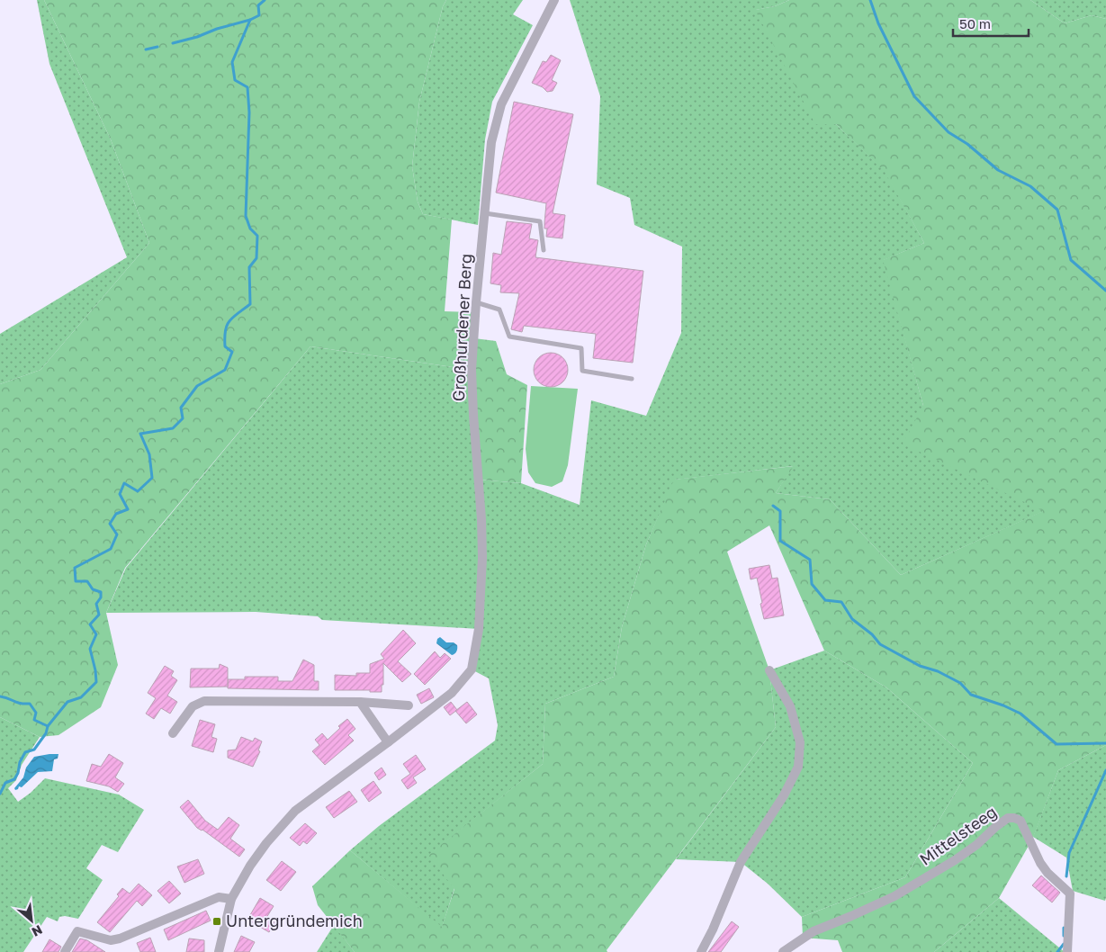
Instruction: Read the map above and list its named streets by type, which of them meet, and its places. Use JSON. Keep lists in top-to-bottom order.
{
  "streets": {
    "street": ["Großhurdener Berg", "Mittelsteeg"]
  },
  "places": {
    "transit": ["Untergründemich"]
  },
  "scale_bar": "50 m",
  "north": "bottom right"
}
